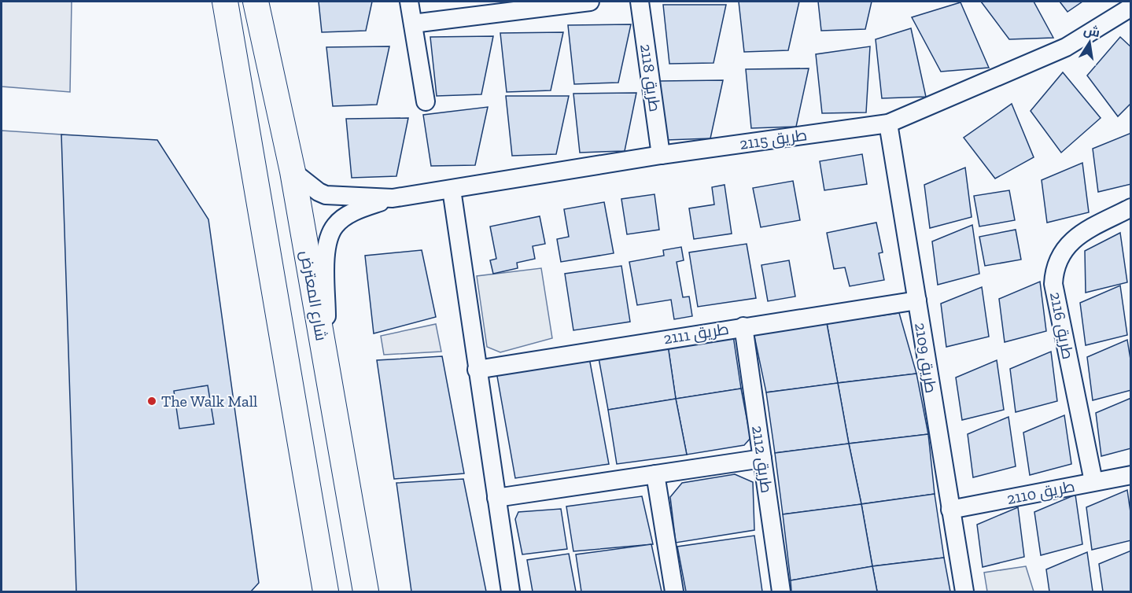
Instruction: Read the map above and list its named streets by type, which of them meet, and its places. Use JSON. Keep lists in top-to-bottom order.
{
  "streets": {
    "street": [
      "طريق 2118",
      "طريق 2115",
      "شارع المعترض",
      "طريق 2116",
      "طريق 2111",
      "طريق 2109",
      "طريق 2112",
      "طريق 2110"
    ]
  },
  "crossings": [
    ["طريق 2118", "طريق 2115"],
    ["طريق 2115", "شارع المعترض"],
    ["طريق 2115", "طريق 2109"],
    ["طريق 2116", "طريق 2110"],
    ["طريق 2111", "طريق 2109"],
    ["طريق 2111", "طريق 2112"],
    ["طريق 2109", "طريق 2110"]
  ],
  "places": ["The Walk Mall"],
  "north": "top"
}
